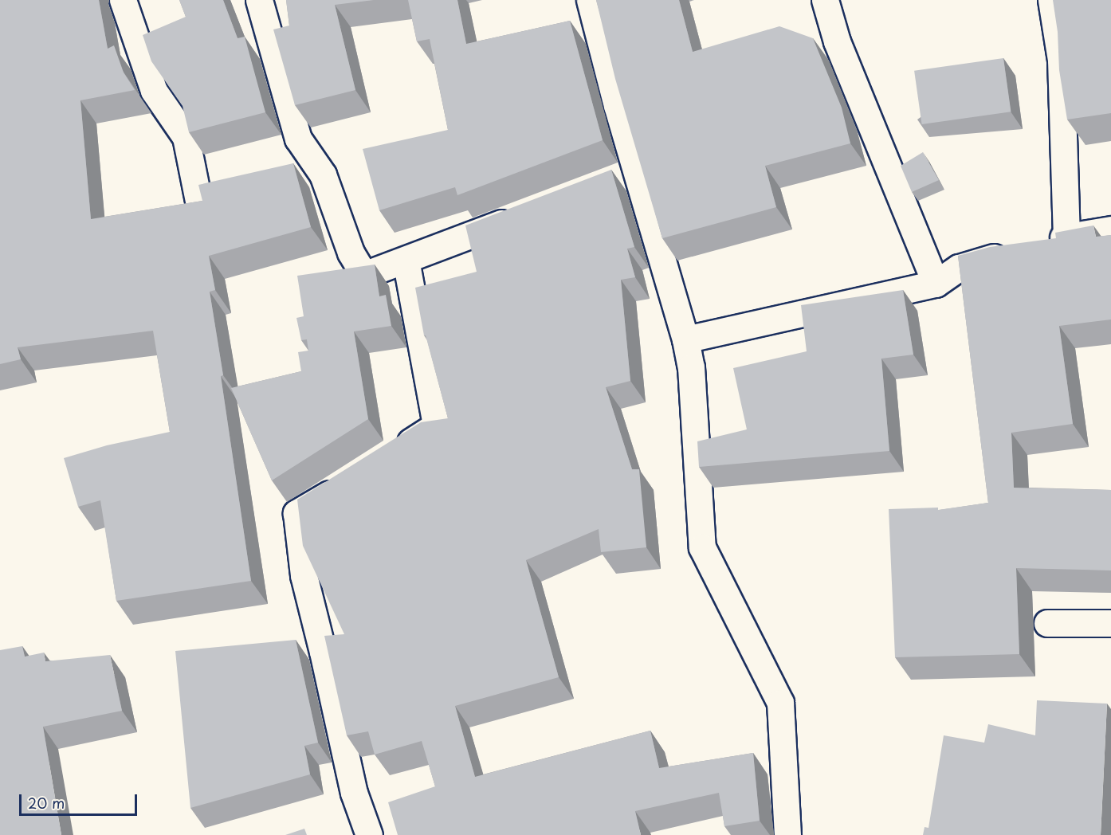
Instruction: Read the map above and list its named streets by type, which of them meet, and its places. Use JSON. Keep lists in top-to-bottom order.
{
  "scale_bar": "20 m"
}
